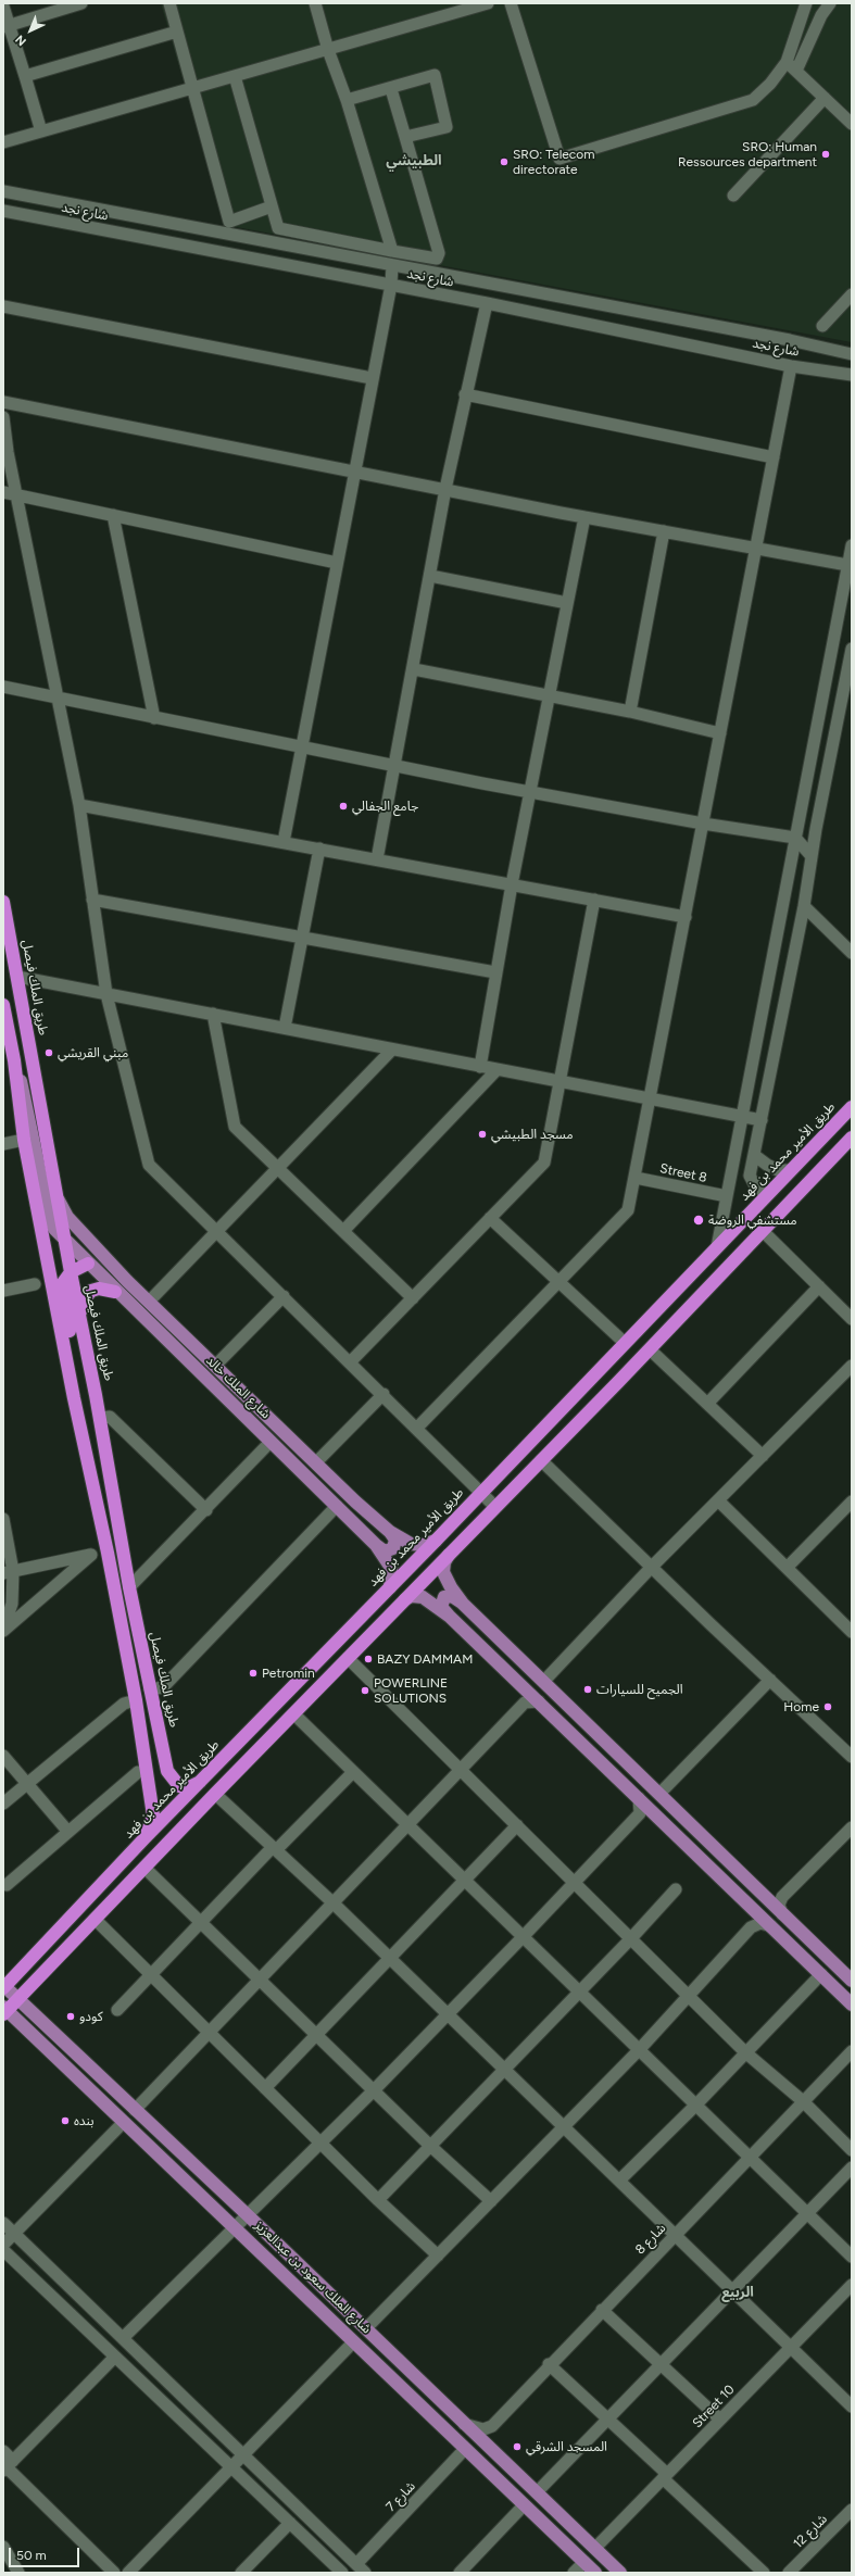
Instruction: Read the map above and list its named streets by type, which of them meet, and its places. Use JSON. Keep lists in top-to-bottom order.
{
  "streets": {
    "highway": ["طريق الملك فيصل", "طريق الأمير محمد بن فهد"],
    "main road": ["شارع الملك خالد", "شارع الملك سعود بن عبدالعزيز"],
    "street": [
      "شارع نجد",
      "Street 8",
      "شارع 8",
      "Street 10",
      "شارع 7",
      "شارع 12"
    ]
  },
  "crossings": [
    ["طريق الملك فيصل", "شارع الملك خالد"],
    ["طريق الأمير محمد بن فهد", "شارع الملك خالد"],
    ["طريق الأمير محمد بن فهد", "شارع الملك سعود بن عبدالعزيز"],
    ["شارع 8", "شارع الملك سعود بن عبدالعزيز"],
    ["شارع الملك سعود بن عبدالعزيز", "Street 10"],
    ["شارع الملك سعود بن عبدالعزيز", "شارع 7"]
  ],
  "districts": ["الطبيشي", "الربيع"],
  "places": [
    "SRO: Human Ressources department",
    "SRO: Telecom directorate",
    "جامع الجفالي",
    "مبني القريشي",
    "مسجد الطبيشي",
    "مستشفي الروضة",
    "BAZY DAMMAM",
    "Petromin",
    "الجميح للسيارات",
    "POWERLINE SOLUTIONS",
    "Home",
    "كودو",
    "بنده",
    "المسجد الشرقي"
  ],
  "scale_bar": "50 m",
  "north": "bottom left"
}
